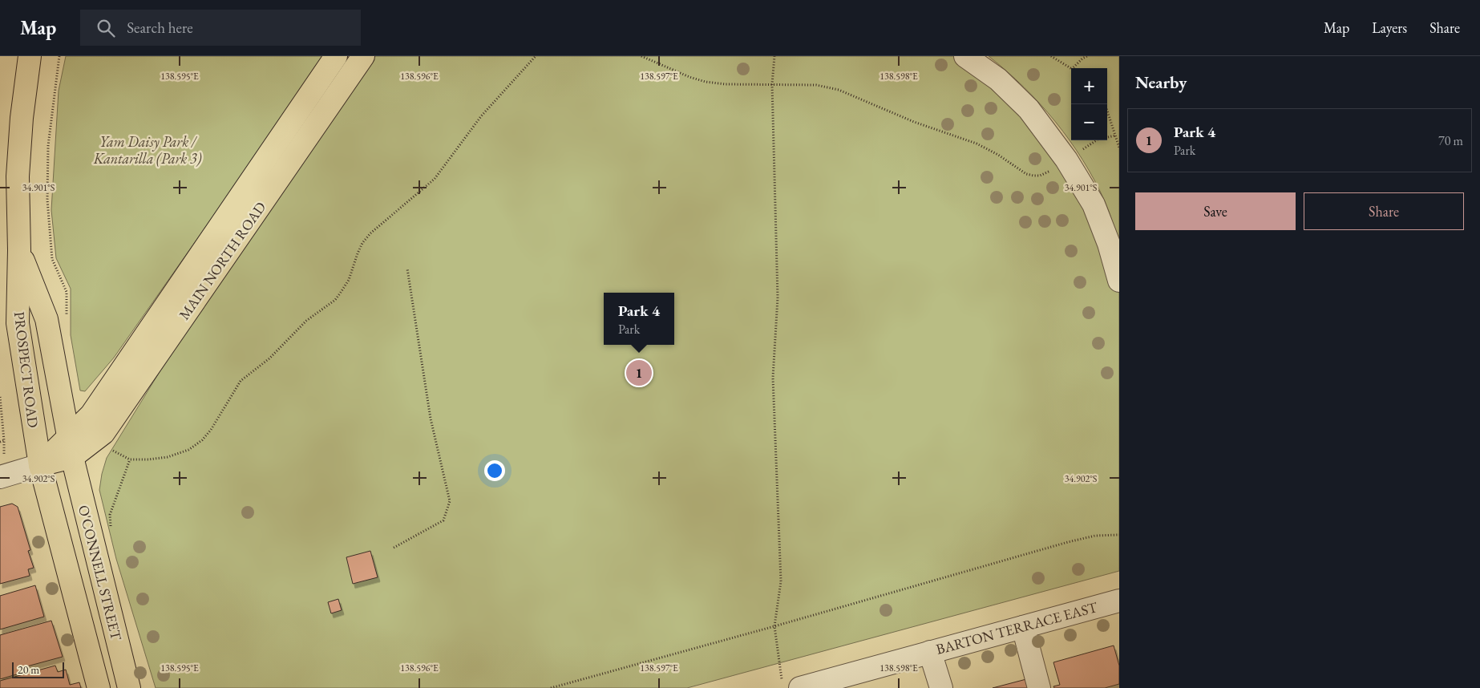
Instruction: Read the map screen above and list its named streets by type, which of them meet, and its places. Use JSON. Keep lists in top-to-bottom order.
{
  "streets": {
    "main road": ["MAIN NORTH ROAD", "PROSPECT ROAD", "O'CONNELL STREET"],
    "street": ["BARTON TERRACE EAST"]
  },
  "crossings": [
    ["MAIN NORTH ROAD", "PROSPECT ROAD"],
    ["MAIN NORTH ROAD", "O'CONNELL STREET"],
    ["PROSPECT ROAD", "O'CONNELL STREET"]
  ],
  "parks": ["Yam Daisy Park / Kantarilla (Park 3)"],
  "scale_bar": "20 m",
  "page": {
    "header": "Map",
    "search": "Search here",
    "nav": ["Map", "Layers", "Share"],
    "heading": "Nearby",
    "map_buttons": ["+", "−"],
    "list": [
      {
        "mark": "1",
        "name": "Park 4",
        "note": "Park",
        "value": "70 m"
      }
    ],
    "buttons": ["Save", "Share"],
    "popup": ["Park 4", "Park"],
    "pins": "1",
    "scale": "20 m"
  },
  "coordinates": [
    "138.595°E",
    "138.596°E",
    "138.597°E",
    "138.598°E",
    "34.901°S",
    "34.902°S"
  ]
}
